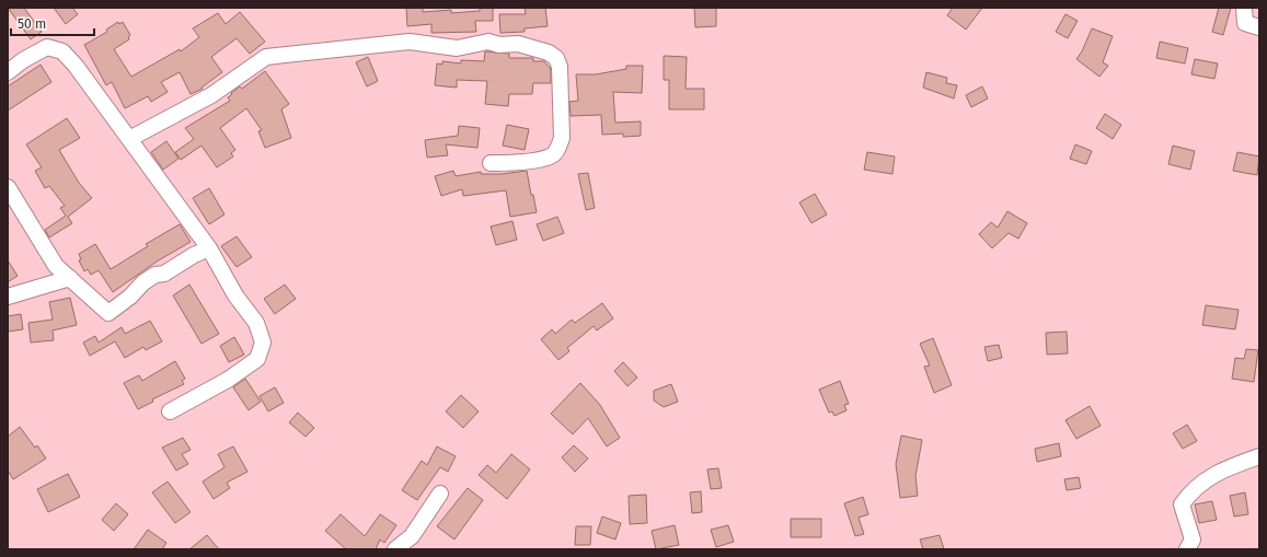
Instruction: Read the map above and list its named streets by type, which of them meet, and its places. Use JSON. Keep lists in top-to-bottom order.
{
  "scale_bar": "50 m"
}
